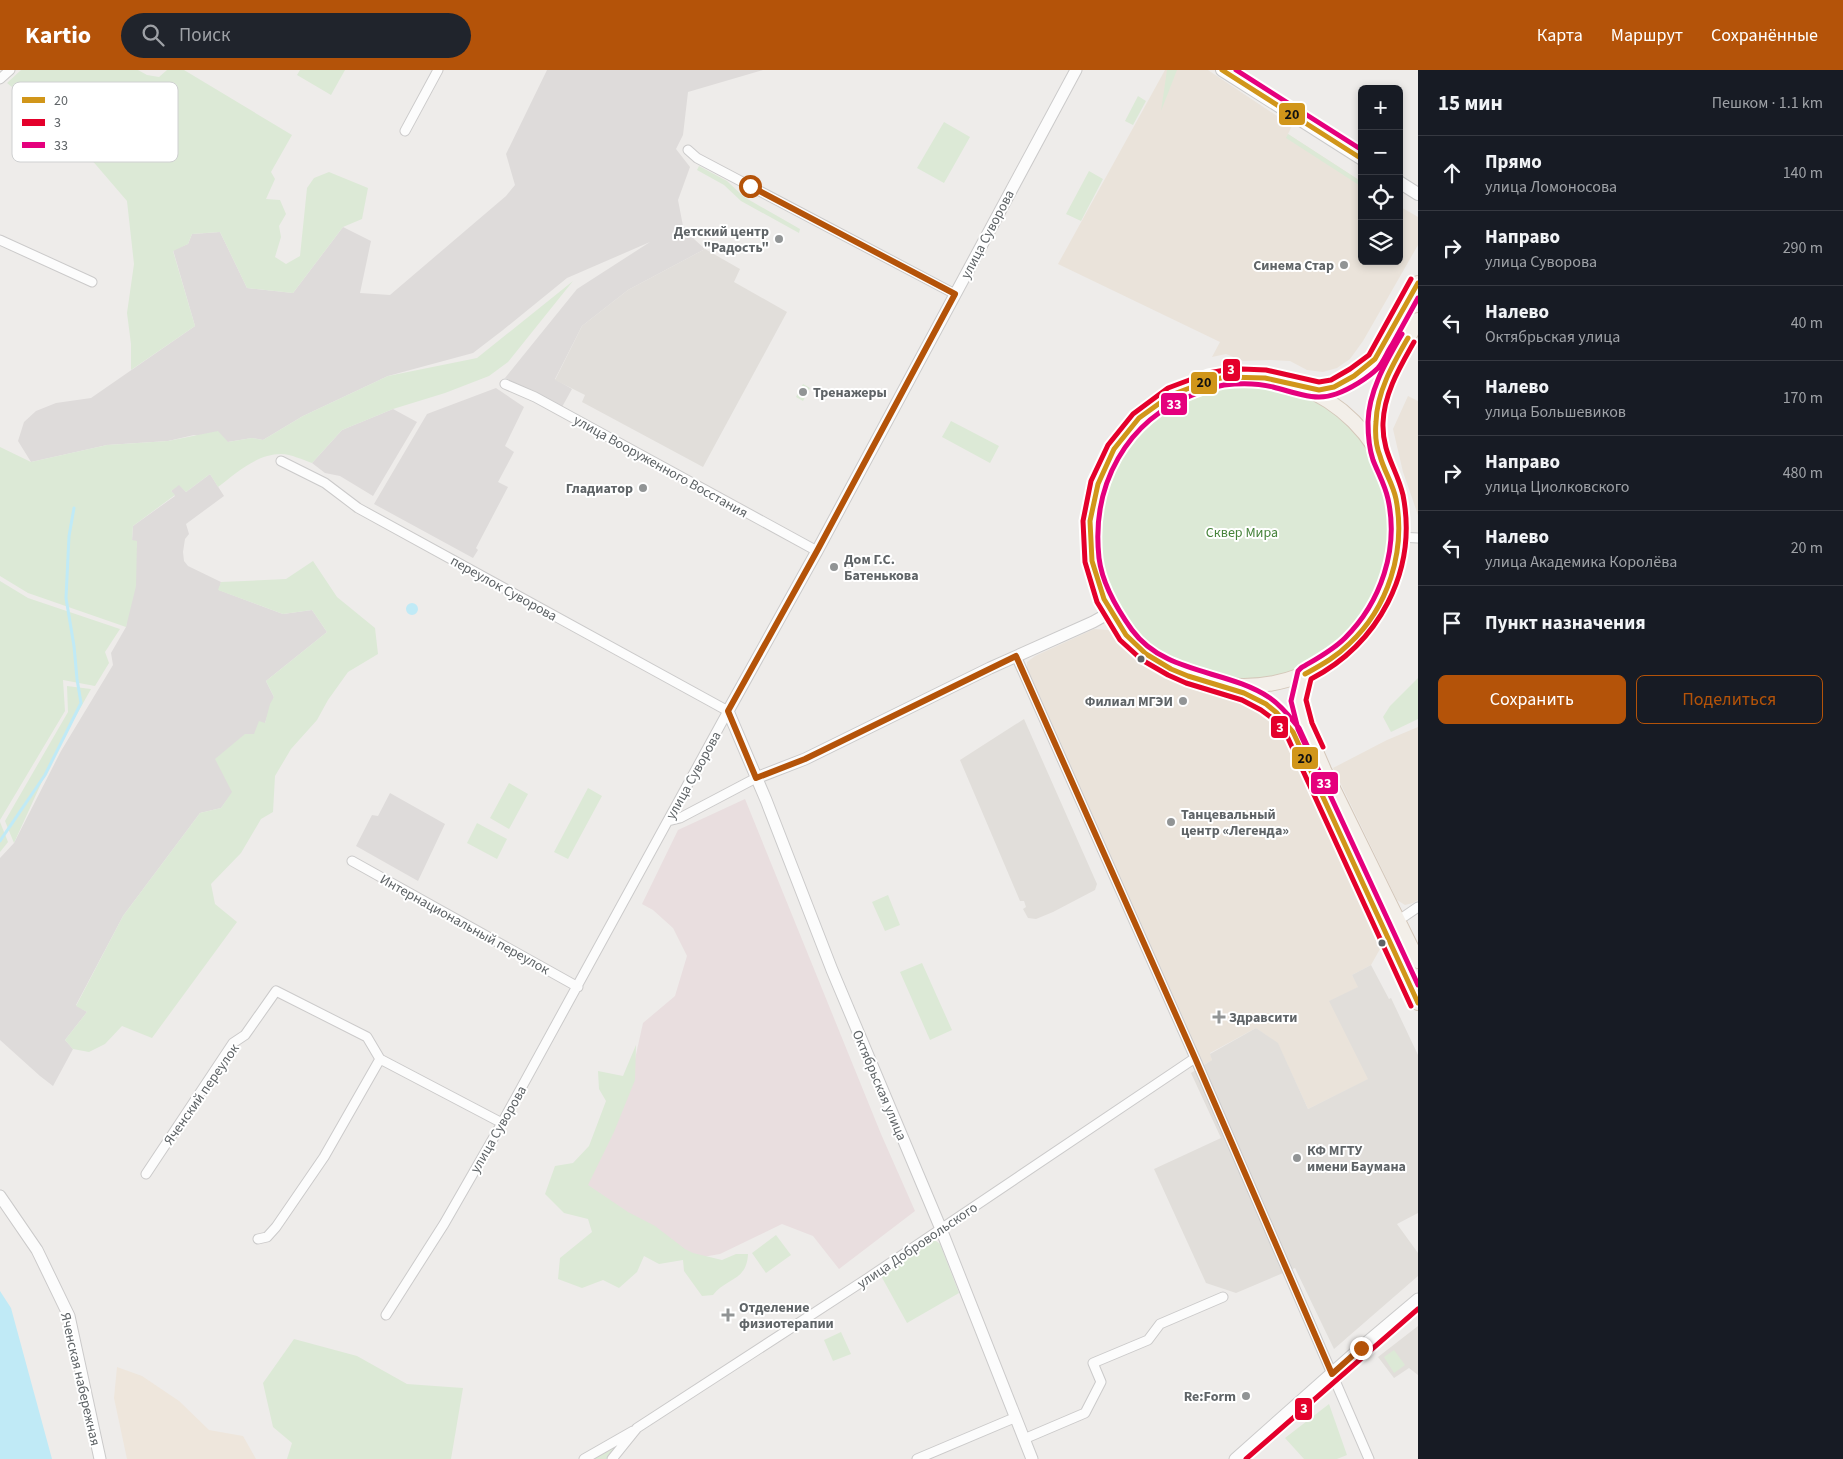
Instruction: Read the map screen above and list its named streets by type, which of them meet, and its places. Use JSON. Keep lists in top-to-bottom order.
{
  "streets": {
    "street": [
      "улица Суворова",
      "улица Вооруженного Восстания",
      "переулок Суворова",
      "Интернациональный переулок",
      "Октябрьская улица",
      "Яченский переулок",
      "улица Добровольского",
      "Яченская набережная"
    ]
  },
  "crossings": [
    ["улица Суворова", "улица Вооруженного Восстания"],
    ["улица Суворова", "переулок Суворова"],
    ["улица Суворова", "Интернациональный переулок"],
    ["улица Суворова", "Октябрьская улица"],
    ["переулок Суворова", "Октябрьская улица"],
    ["Октябрьская улица", "улица Добровольского"]
  ],
  "parks": ["Сквер Мира"],
  "places": {
    "other": [
      "Детский центр \"Радость\"",
      "Синема Стар",
      "Тренажеры",
      "Гладиатор",
      "Дом Г.С. Батенькова",
      "Филиал МГЭИ",
      "Танцевальный центр «Легенда»",
      "КФ МГТУ имени Баумана",
      "Re:Form"
    ],
    "health": ["Здравсити", "Отделение физиотерапии"]
  },
  "lines": ["transit line 20", "transit line 33", "transit line 3"],
  "legend": ["20", "3", "33"],
  "page": {
    "header": "Kartio",
    "search": "Поиск",
    "nav": ["Карта", "Маршрут", "Сохранённые"],
    "heading": ["15 мин", "Пешком · 1.1 km"],
    "map_buttons": ["+", "−"],
    "list": [
      ["Прямо", "улица Ломоносова", "140 m"],
      ["Направо", "улица Суворова", "290 m"],
      ["Налево", "Октябрьская улица", "40 m"],
      ["Налево", "улица Большевиков", "170 m"],
      ["Направо", "улица Циолковского", "480 m"],
      ["Налево", "улица Академика Королёва", "20 m"],
      "Пункт назначения"
    ],
    "buttons": ["Сохранить", "Поделиться"]
  }
}
